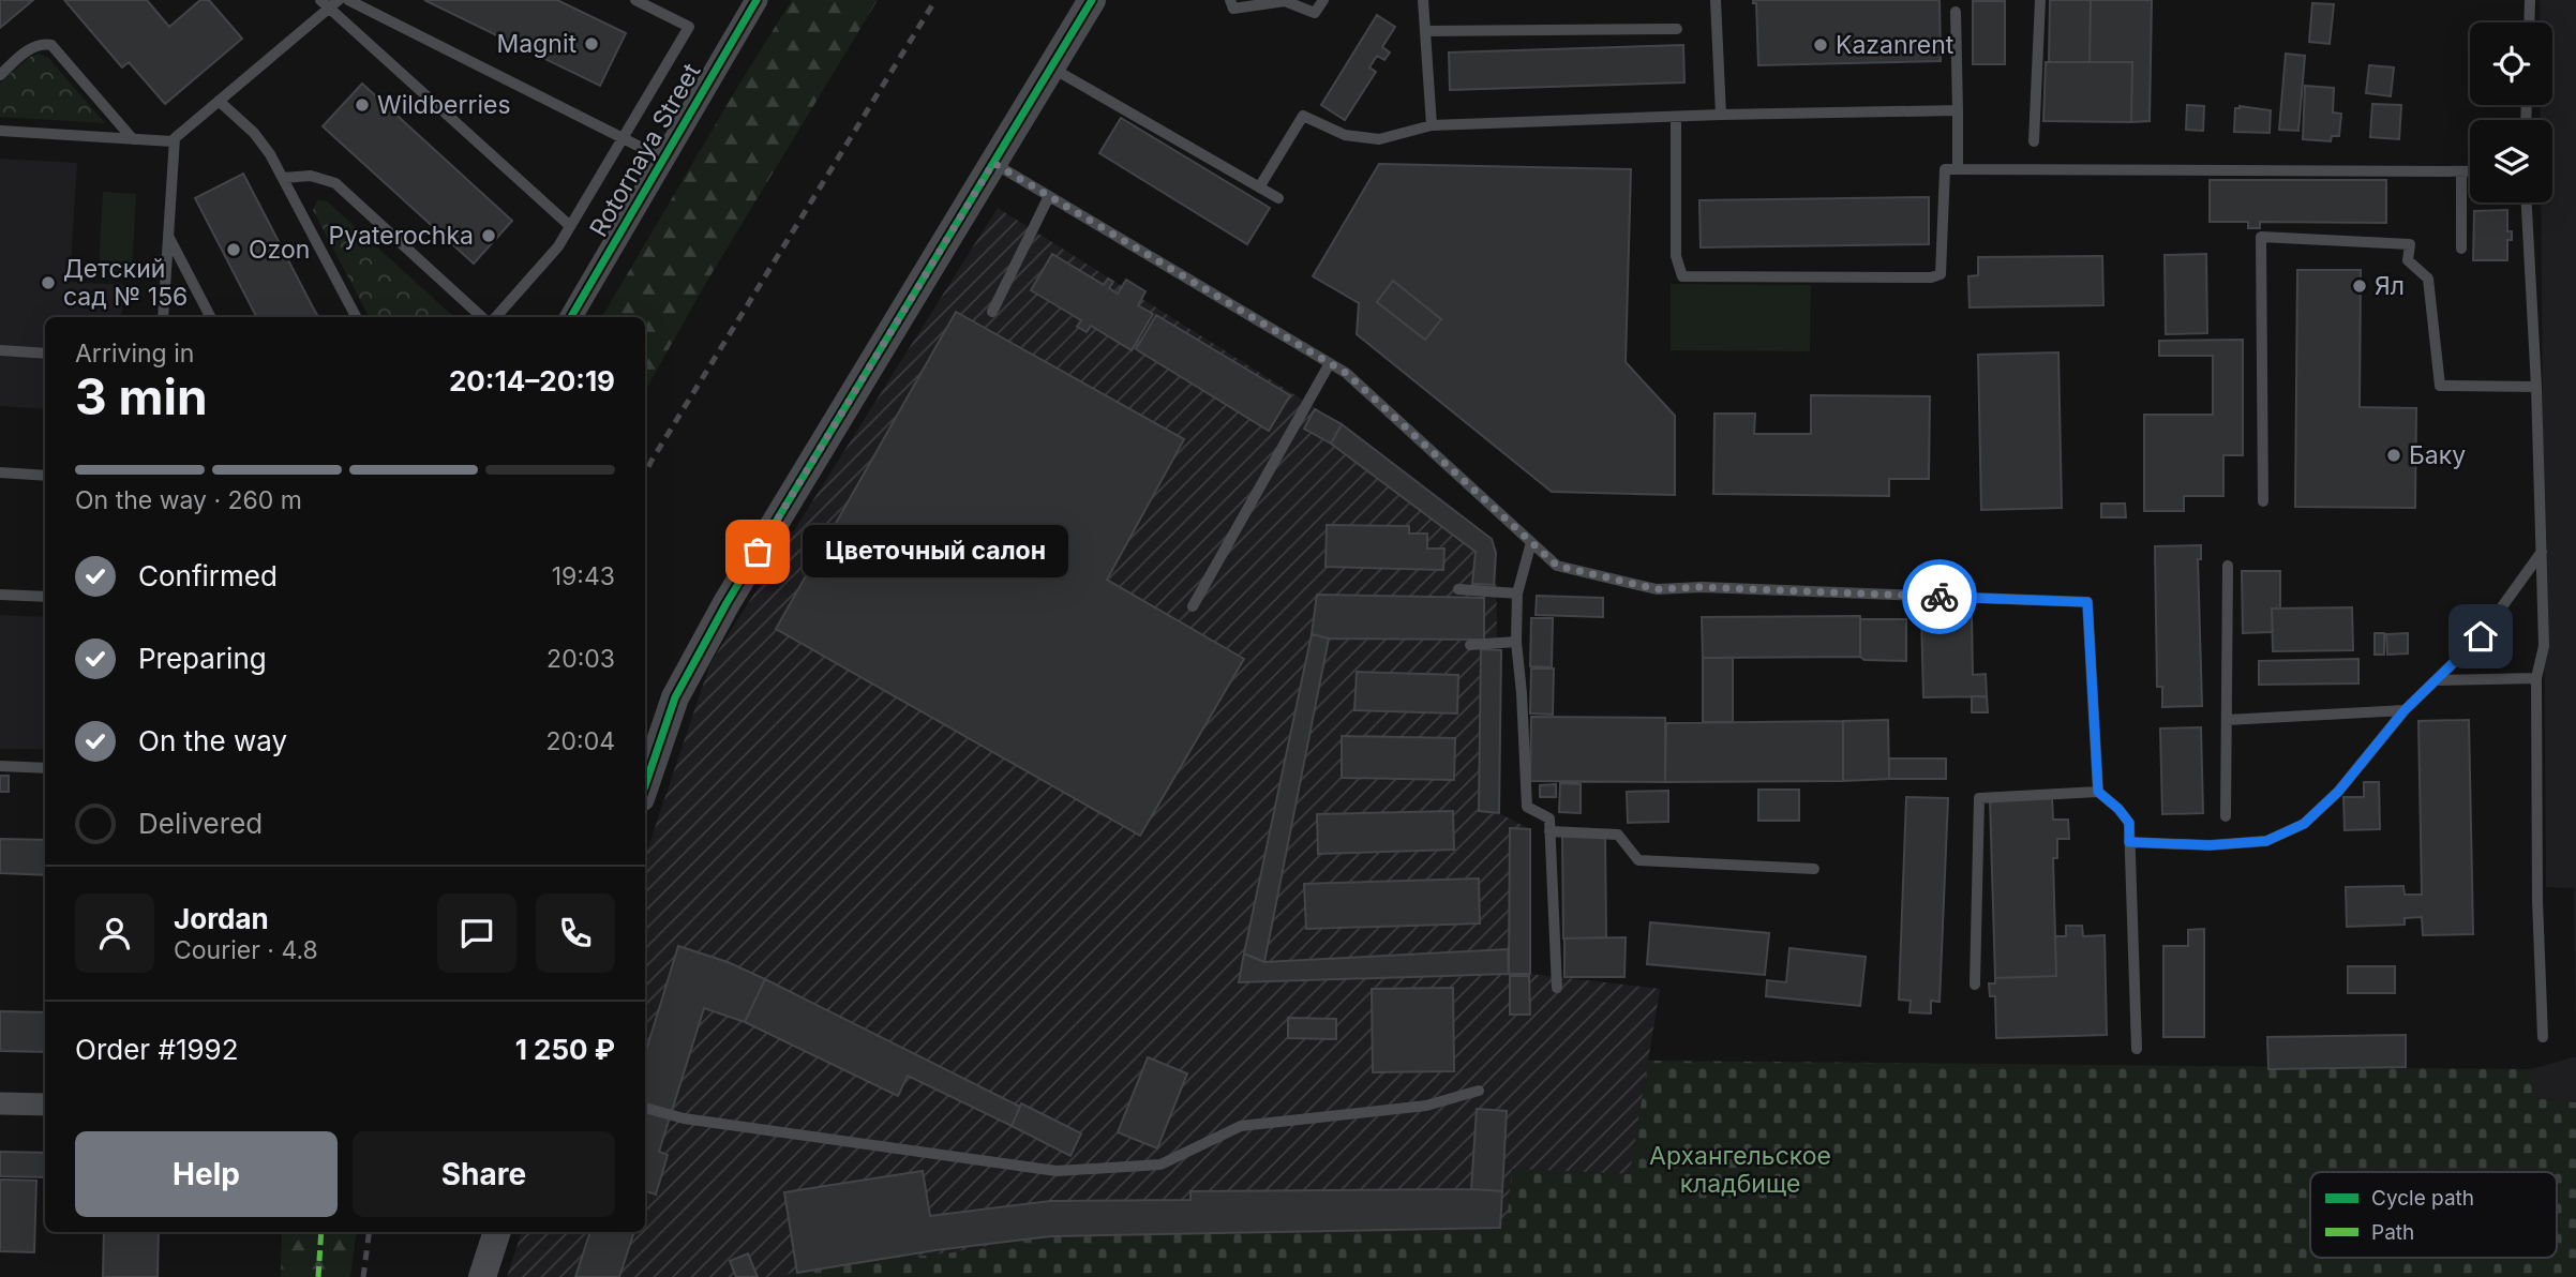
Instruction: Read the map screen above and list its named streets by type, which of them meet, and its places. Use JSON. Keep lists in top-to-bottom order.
{
  "streets": {
    "street": ["Rotornaya Street"]
  },
  "parks": ["Архангельское кладбище"],
  "places": [
    "Magnit",
    "Kazanrent",
    "Wildberries",
    "Pyaterochka",
    "Ozon",
    "Детский сад № 156",
    "Ял",
    "Баку",
    "Цветочный салон"
  ],
  "legend": ["Cycle path", "Path"],
  "page": {
    "heading": ["3 min", "Arriving in", "20:14–20:19"],
    "panel": [
      "Jordan",
      "Courier · 4.8",
      "Order #1992",
      "1 250 ₽"
    ],
    "bar": "On the way · 260 m",
    "bubble": "Цветочный салон",
    "list": [
      ["Confirmed", "19:43"],
      ["Preparing", "20:03"],
      ["On the way", "20:04"],
      "Delivered"
    ],
    "buttons": ["Help", "Share"]
  }
}
